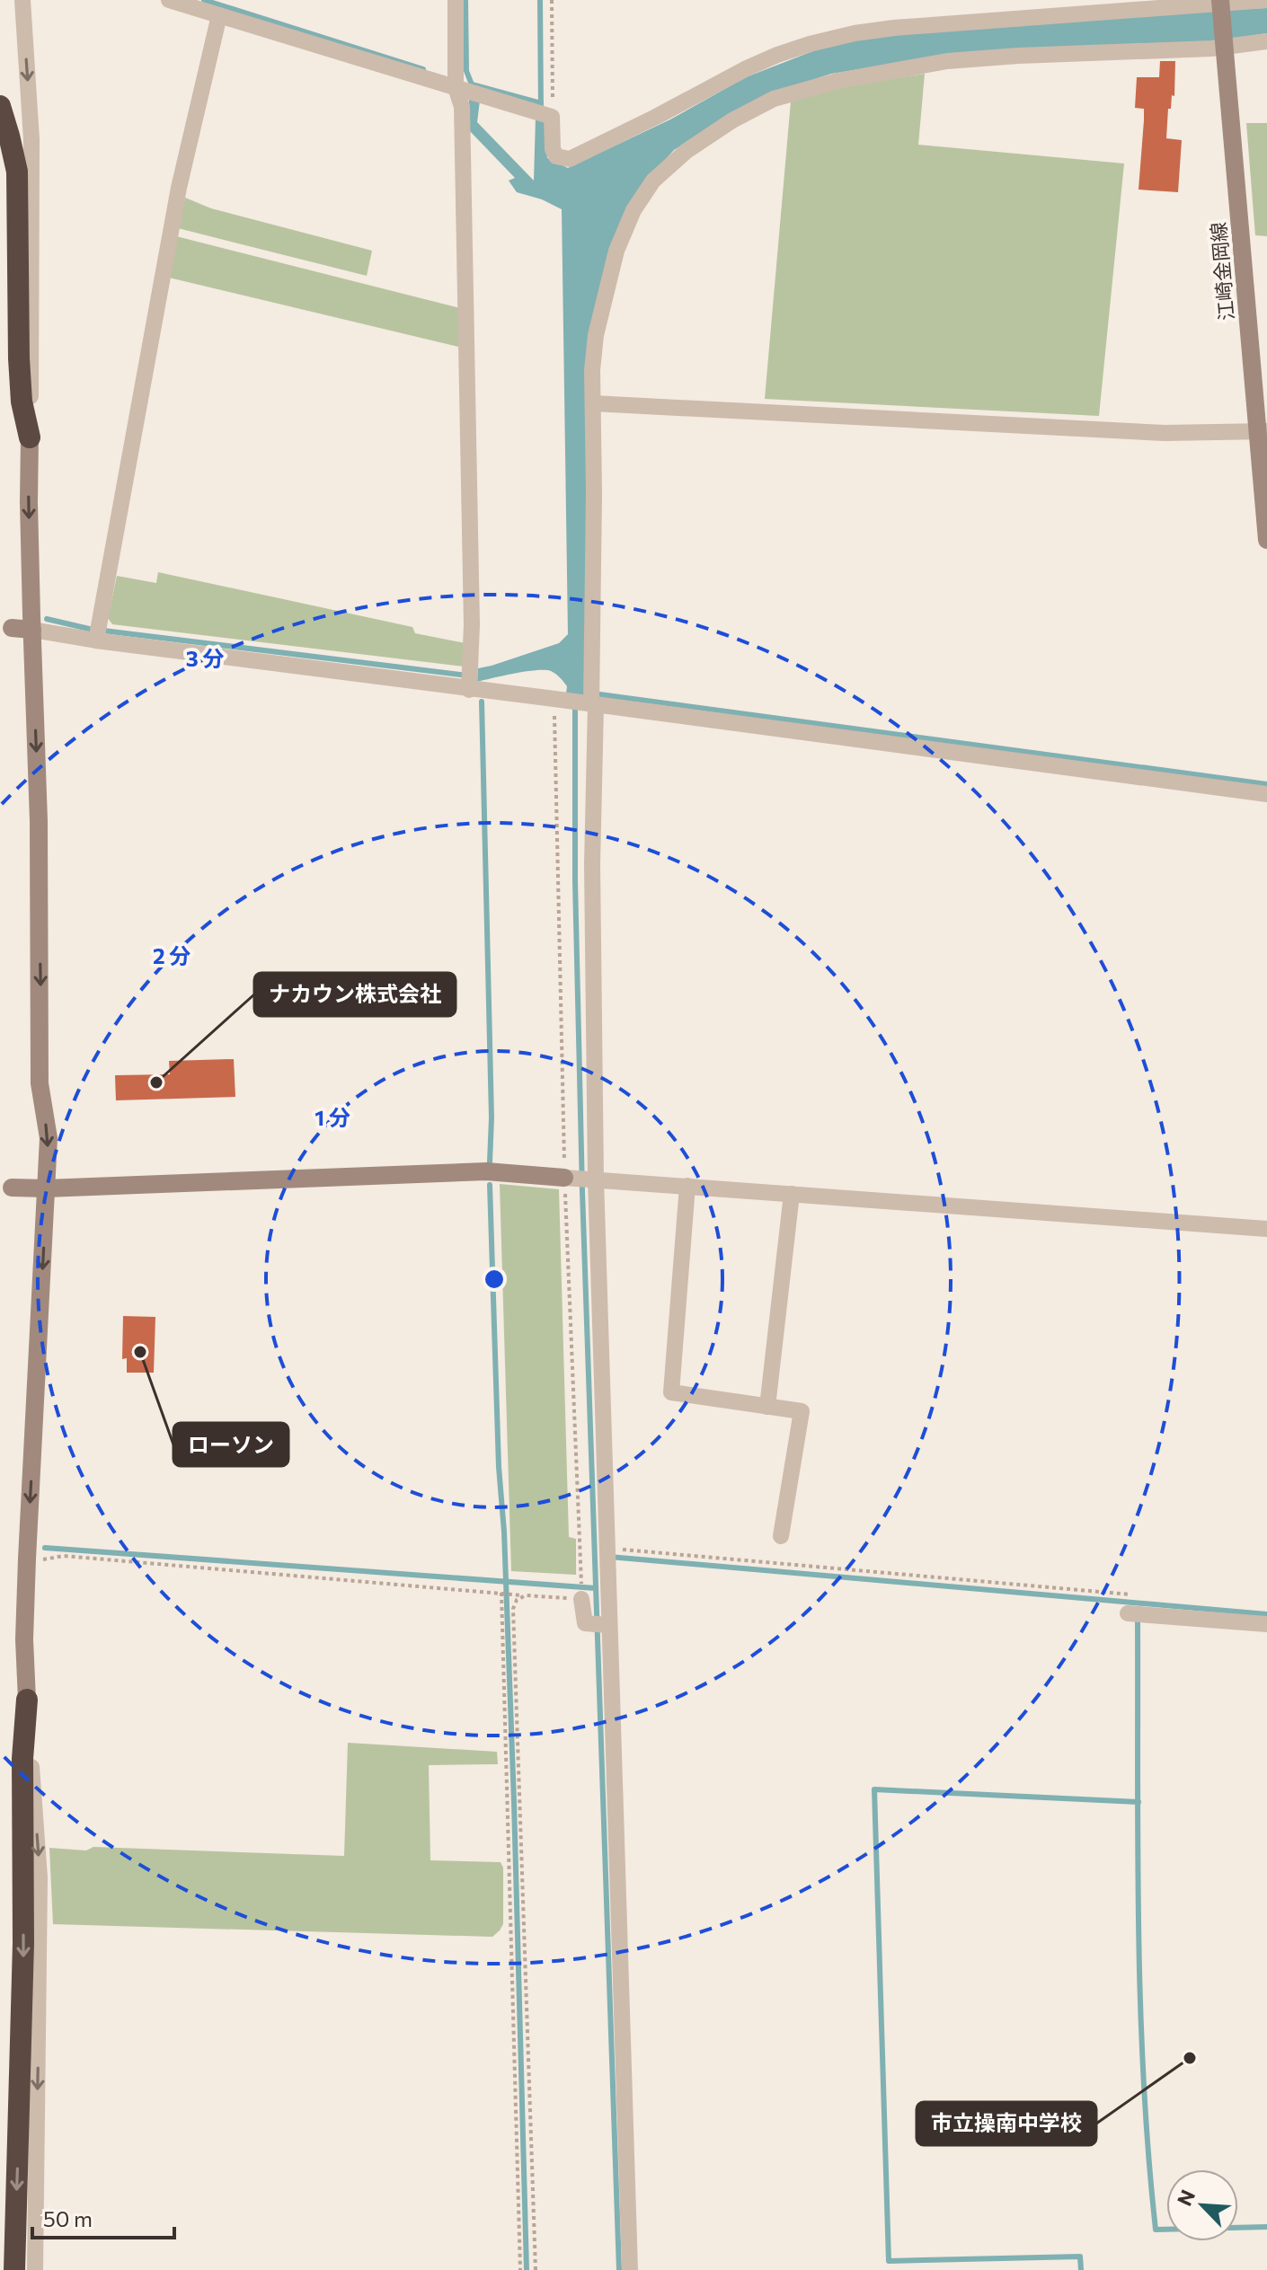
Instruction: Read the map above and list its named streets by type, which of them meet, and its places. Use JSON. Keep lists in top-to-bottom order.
{
  "streets": {
    "street": ["江崎金岡線"]
  },
  "places": ["ナカウン株式会社", "ローソン", "市立操南中学校"],
  "scale_bar": "50 m",
  "north": "top left",
  "rings": ["3 分", "2 分", "1 分"]
}
